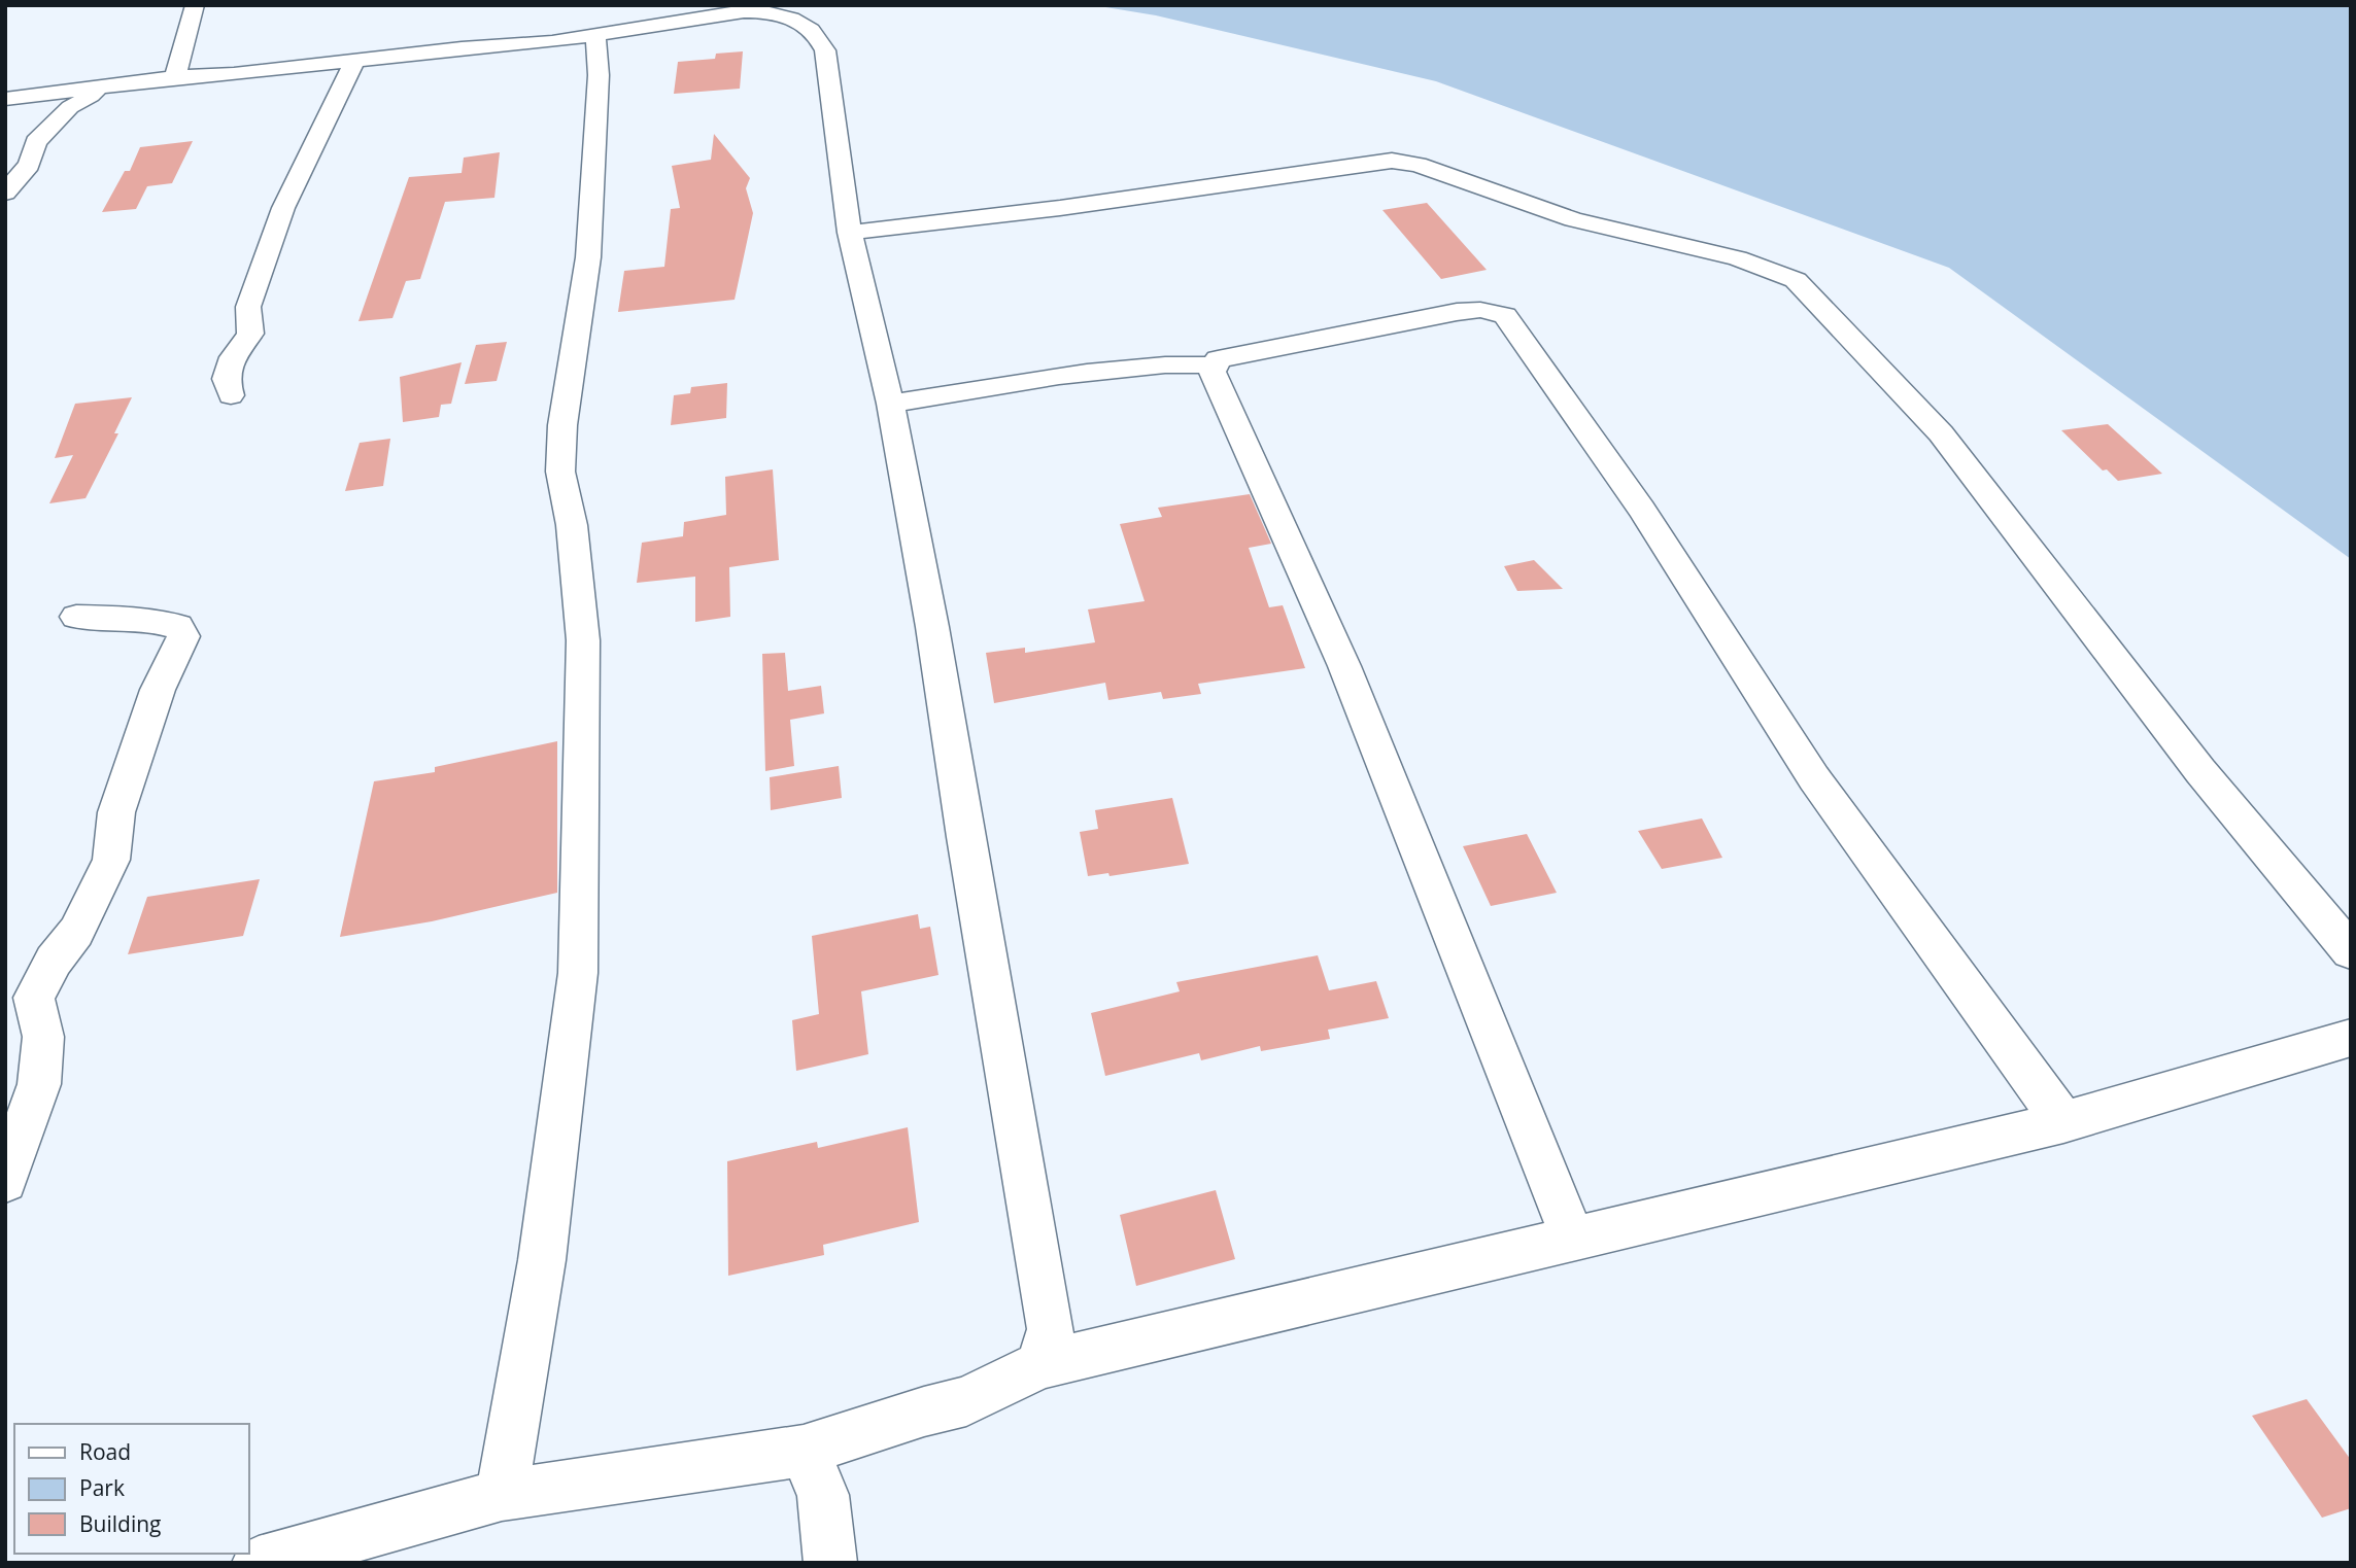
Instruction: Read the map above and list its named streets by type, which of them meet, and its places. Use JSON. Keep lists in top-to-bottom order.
{
  "legend": ["Road", "Park", "Building"]
}
